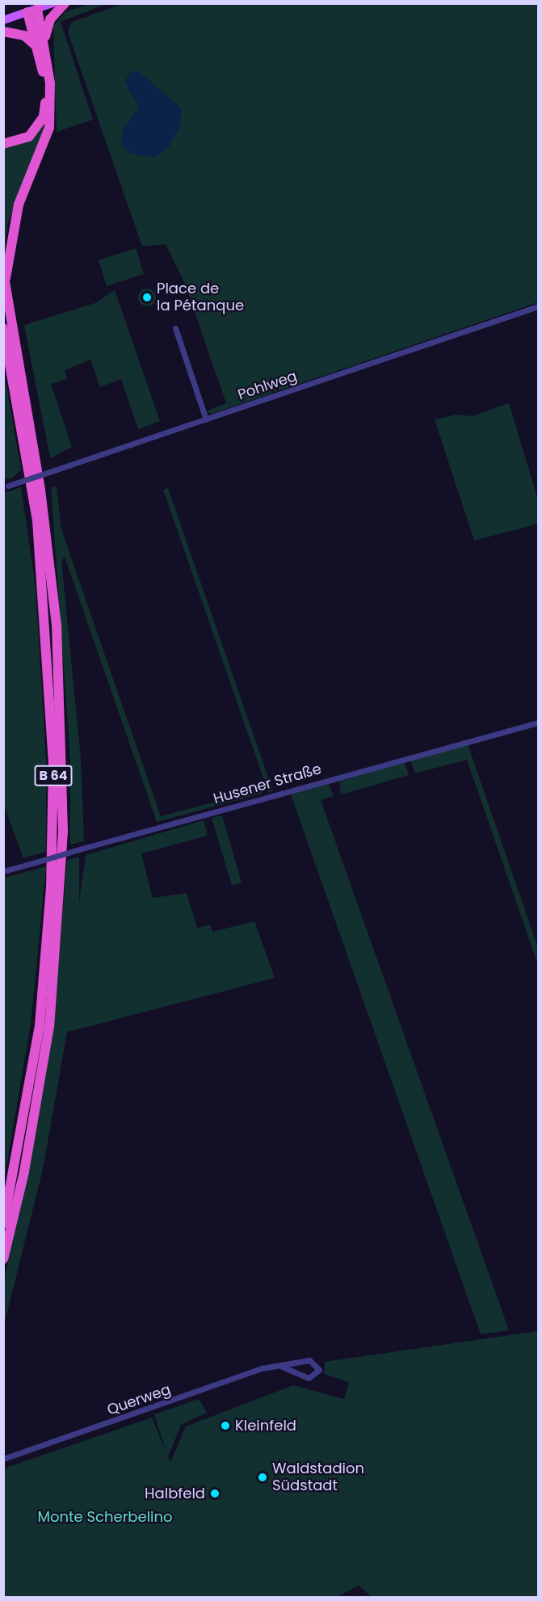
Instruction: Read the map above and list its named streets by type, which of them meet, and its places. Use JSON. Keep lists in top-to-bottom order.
{
  "streets": {
    "highway": ["B 64"],
    "street": ["Pohlweg", "Husener Straße", "Querweg"]
  },
  "parks": ["Monte Scherbelino"],
  "places": [
    "Place de la Pétanque",
    "Kleinfeld",
    "Waldstadion Südstadt",
    "Halbfeld"
  ]
}
